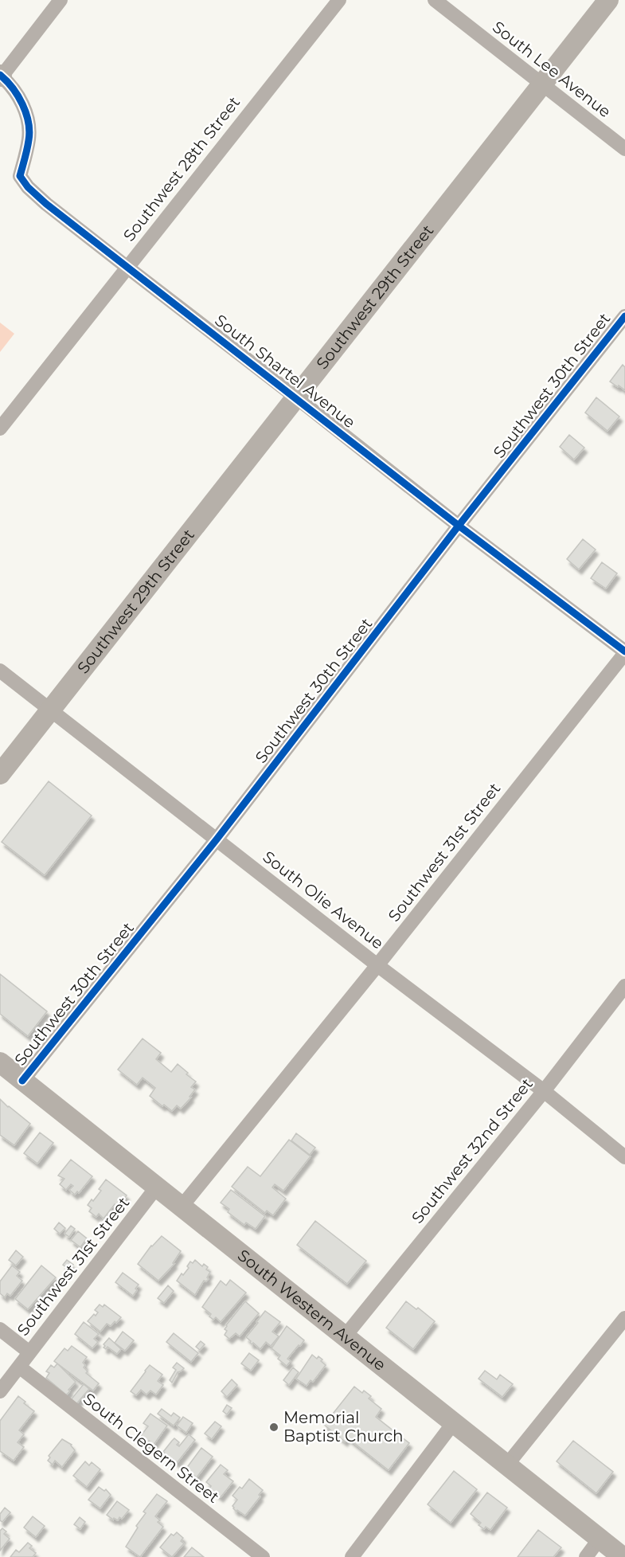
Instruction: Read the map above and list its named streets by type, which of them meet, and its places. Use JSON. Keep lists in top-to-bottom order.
{
  "streets": {
    "main road": ["Southwest 29th Street", "South Western Avenue"],
    "street": [
      "South Lee Avenue",
      "Southwest 28th Street",
      "South Shartel Avenue",
      "Southwest 30th Street",
      "Southwest 31st Street",
      "South Olie Avenue",
      "Southwest 32nd Street",
      "South Clegern Street"
    ]
  },
  "crossings": [
    ["South Lee Avenue", "Southwest 29th Street"],
    ["Southwest 28th Street", "South Shartel Avenue"],
    ["Southwest 29th Street", "South Shartel Avenue"],
    ["Southwest 29th Street", "South Olie Avenue"],
    ["South Shartel Avenue", "Southwest 30th Street"],
    ["South Shartel Avenue", "Southwest 31st Street"],
    ["Southwest 30th Street", "South Olie Avenue"],
    ["Southwest 30th Street", "South Western Avenue"],
    ["Southwest 31st Street", "South Olie Avenue"],
    ["Southwest 31st Street", "South Western Avenue"],
    ["Southwest 31st Street", "South Clegern Street"],
    ["South Olie Avenue", "Southwest 32nd Street"],
    ["Southwest 32nd Street", "South Western Avenue"]
  ],
  "places": ["Memorial Baptist Church"]
}
